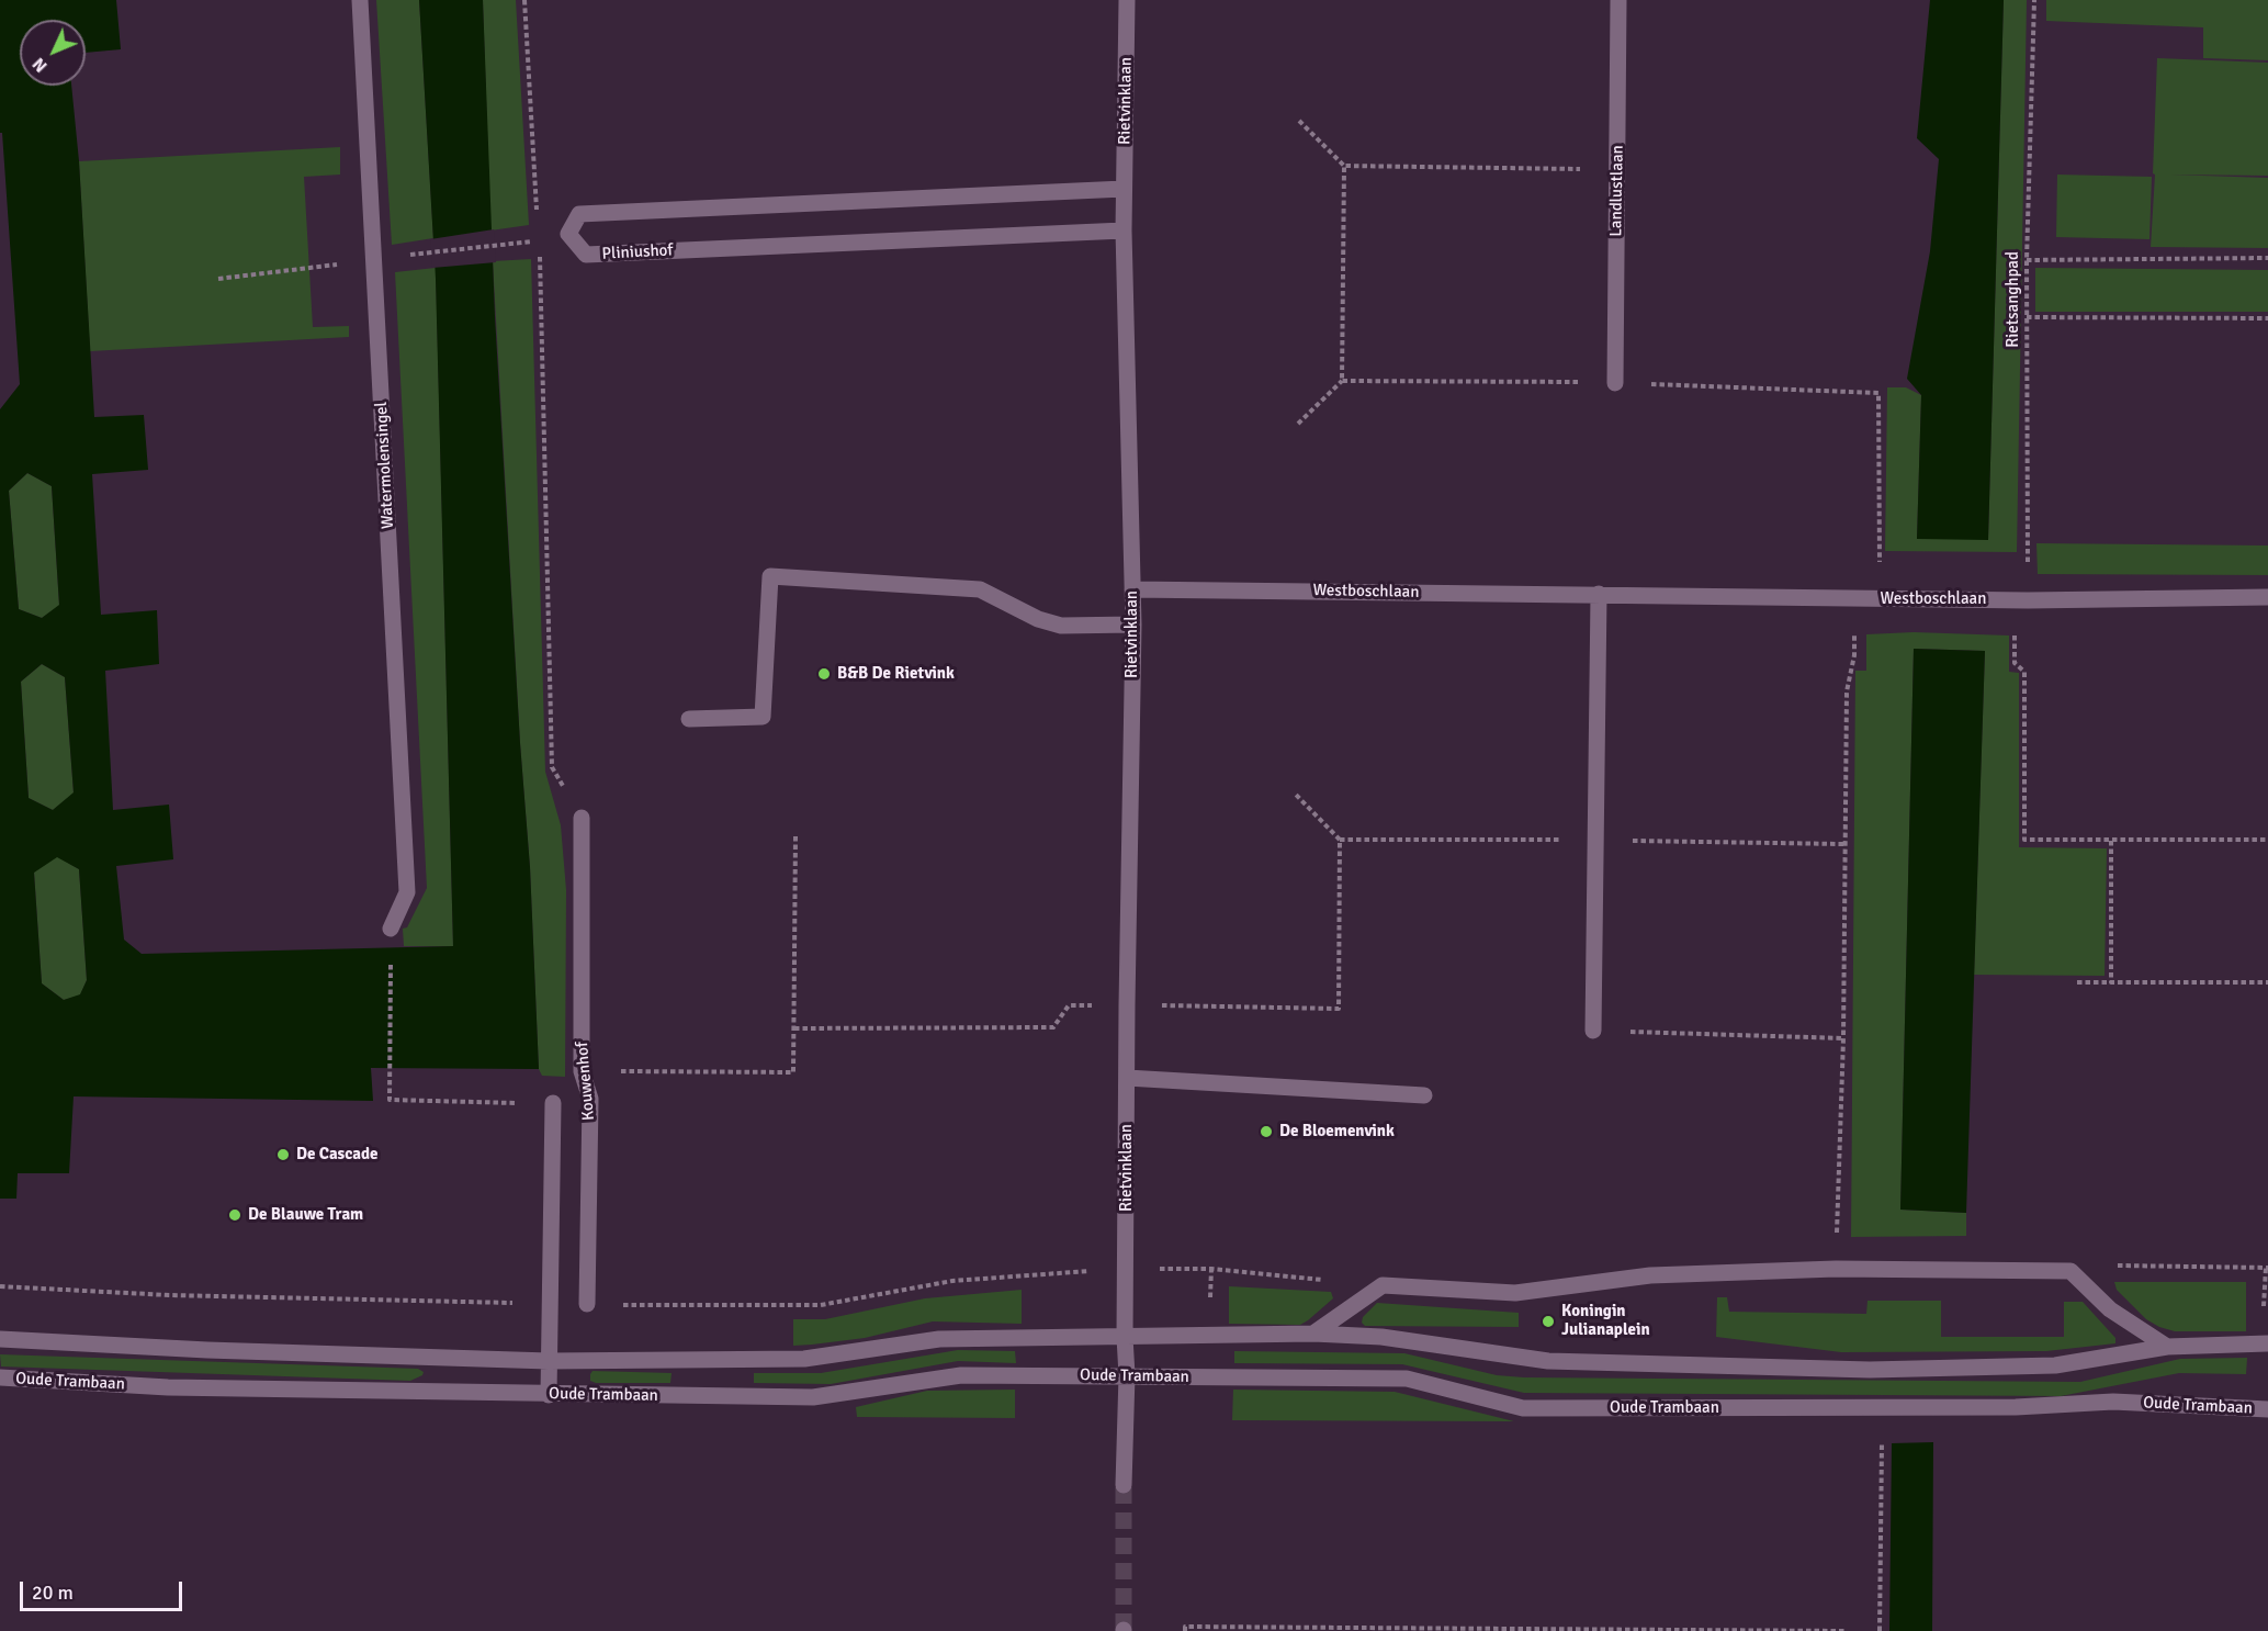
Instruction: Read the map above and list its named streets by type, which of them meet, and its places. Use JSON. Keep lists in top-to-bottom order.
{
  "streets": {
    "street": [
      "Rietvinklaan",
      "Landlustlaan",
      "Pliniushof",
      "Watermolensingel",
      "Westboschlaan",
      "Kouwenhof",
      "Oude Trambaan"
    ],
    "path": ["Rietsanghpad"]
  },
  "crossings": [
    ["Rietvinklaan", "Pliniushof"],
    ["Rietvinklaan", "Westboschlaan"],
    ["Rietvinklaan", "Oude Trambaan"],
    ["Rietsanghpad", "Westboschlaan"]
  ],
  "places": [
    "B&B De Rietvink",
    "De Bloemenvink",
    "De Cascade",
    "De Blauwe Tram",
    "Koningin Julianaplein"
  ],
  "scale_bar": "20 m",
  "north": "bottom left"
}
